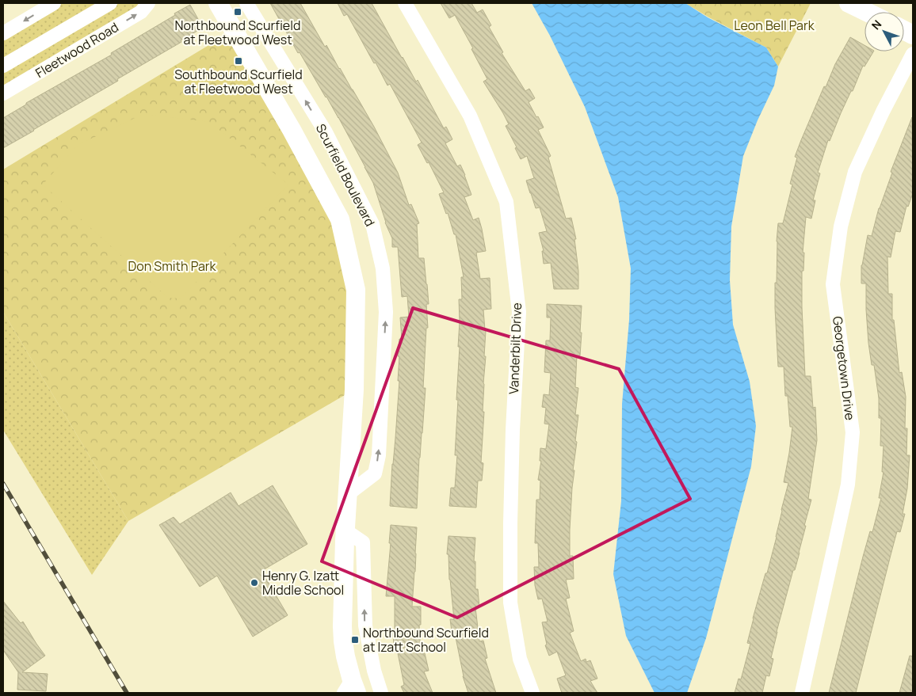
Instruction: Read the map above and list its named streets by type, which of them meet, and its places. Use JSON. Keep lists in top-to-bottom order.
{
  "streets": {
    "street": [
      "Fleetwood Road",
      "Scurfield Boulevard",
      "Vanderbilt Drive",
      "Georgetown Drive"
    ]
  },
  "parks": ["Leon Bell Park", "Don Smith Park"],
  "places": {
    "transit": ["Northbound Scurfield at Fleetwood West", "Southbound Scurfield at Fleetwood West", "Northbound Scurfield at Izatt School"],
    "other": ["Henry G. Izatt Middle School"]
  },
  "north": "top left"
}
